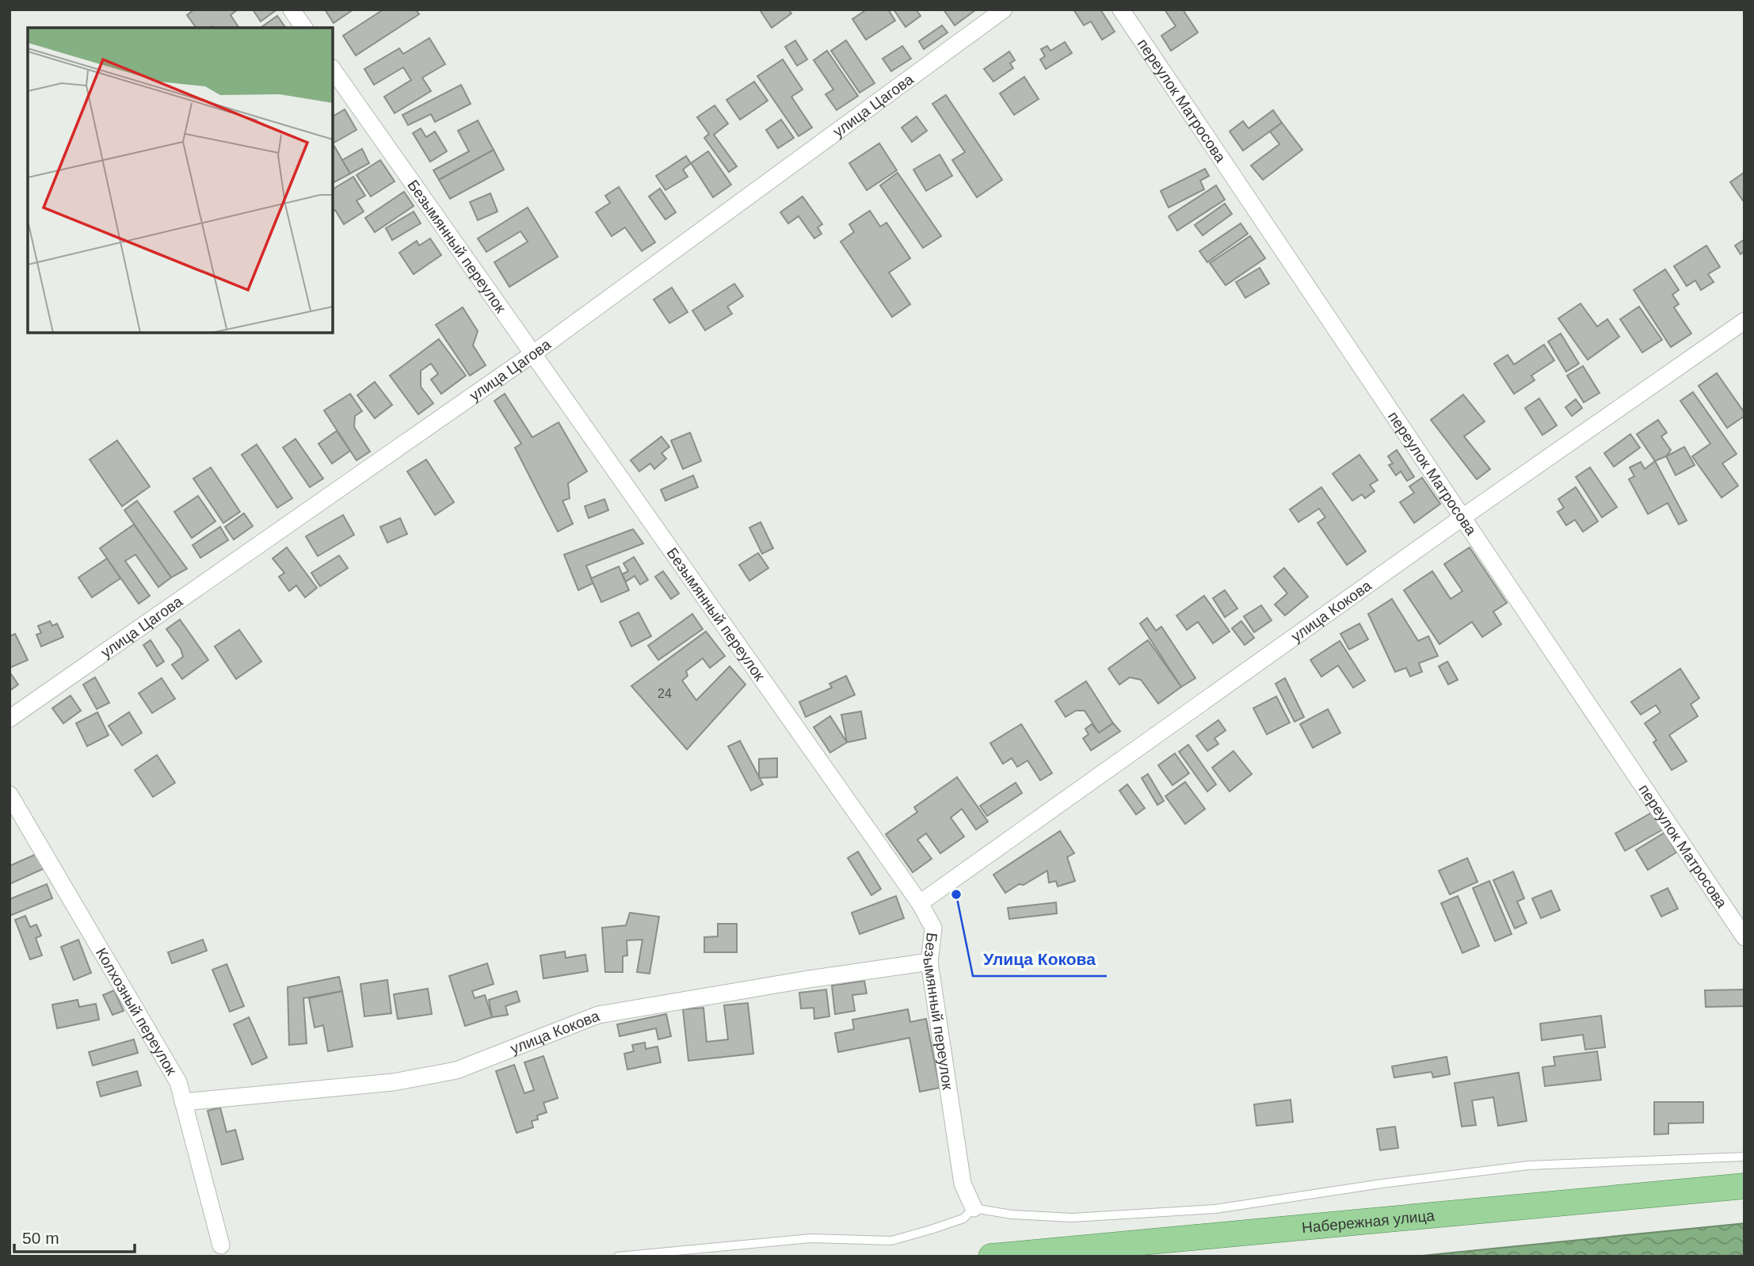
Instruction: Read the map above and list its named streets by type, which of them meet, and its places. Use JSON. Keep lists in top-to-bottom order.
{
  "streets": {
    "main road": ["Набережная улица"],
    "street": [
      "переулок Матросова",
      "улица Цагова",
      "Безымянный переулок",
      "улица Кокова",
      "Колхозный переулок"
    ]
  },
  "crossings": [
    ["переулок Матросова", "улица Кокова"],
    ["улица Цагова", "Безымянный переулок"],
    ["Безымянный переулок", "улица Кокова"],
    ["улица Кокова", "Колхозный переулок"]
  ],
  "places": ["Улица Кокова"],
  "house_numbers": ["24"],
  "scale_bar": "50 m"
}
